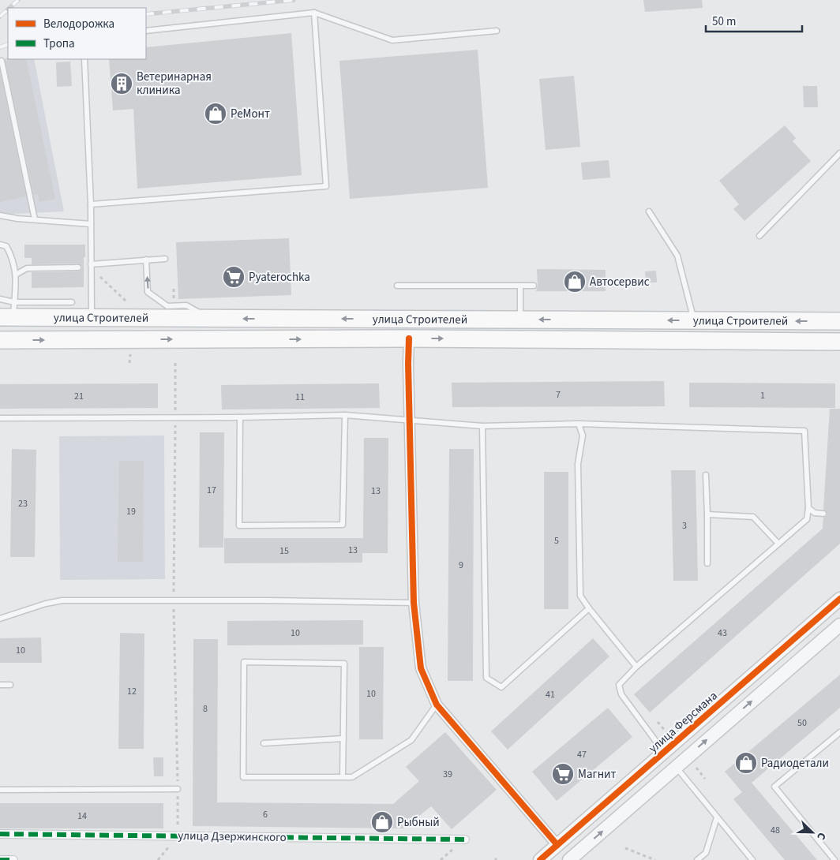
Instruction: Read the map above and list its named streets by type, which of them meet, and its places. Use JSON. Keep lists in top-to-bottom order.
{
  "streets": {
    "main road": ["улица Строителей"],
    "street": ["улица Ферсмана", "улица Дзержинского"]
  },
  "places": {
    "building": ["Ветеринарная клиника"],
    "shop": [
      "РеМонт",
      "Автосервис",
      "Радиодетали",
      "Рыбный"
    ],
    "supermarket": ["Pyaterochka", "Магнит"]
  },
  "house_numbers": [
    "7",
    "1",
    "21",
    "11",
    "17",
    "13",
    "23",
    "19",
    "3",
    "5",
    "13",
    "15",
    "9",
    "10",
    "43",
    "10",
    "12",
    "10",
    "41",
    "8",
    "50",
    "47",
    "39",
    "6",
    "14",
    "48"
  ],
  "legend": ["Велодорожка", "Тропа"],
  "scale_bar": "50 m",
  "north": "bottom right"
}
